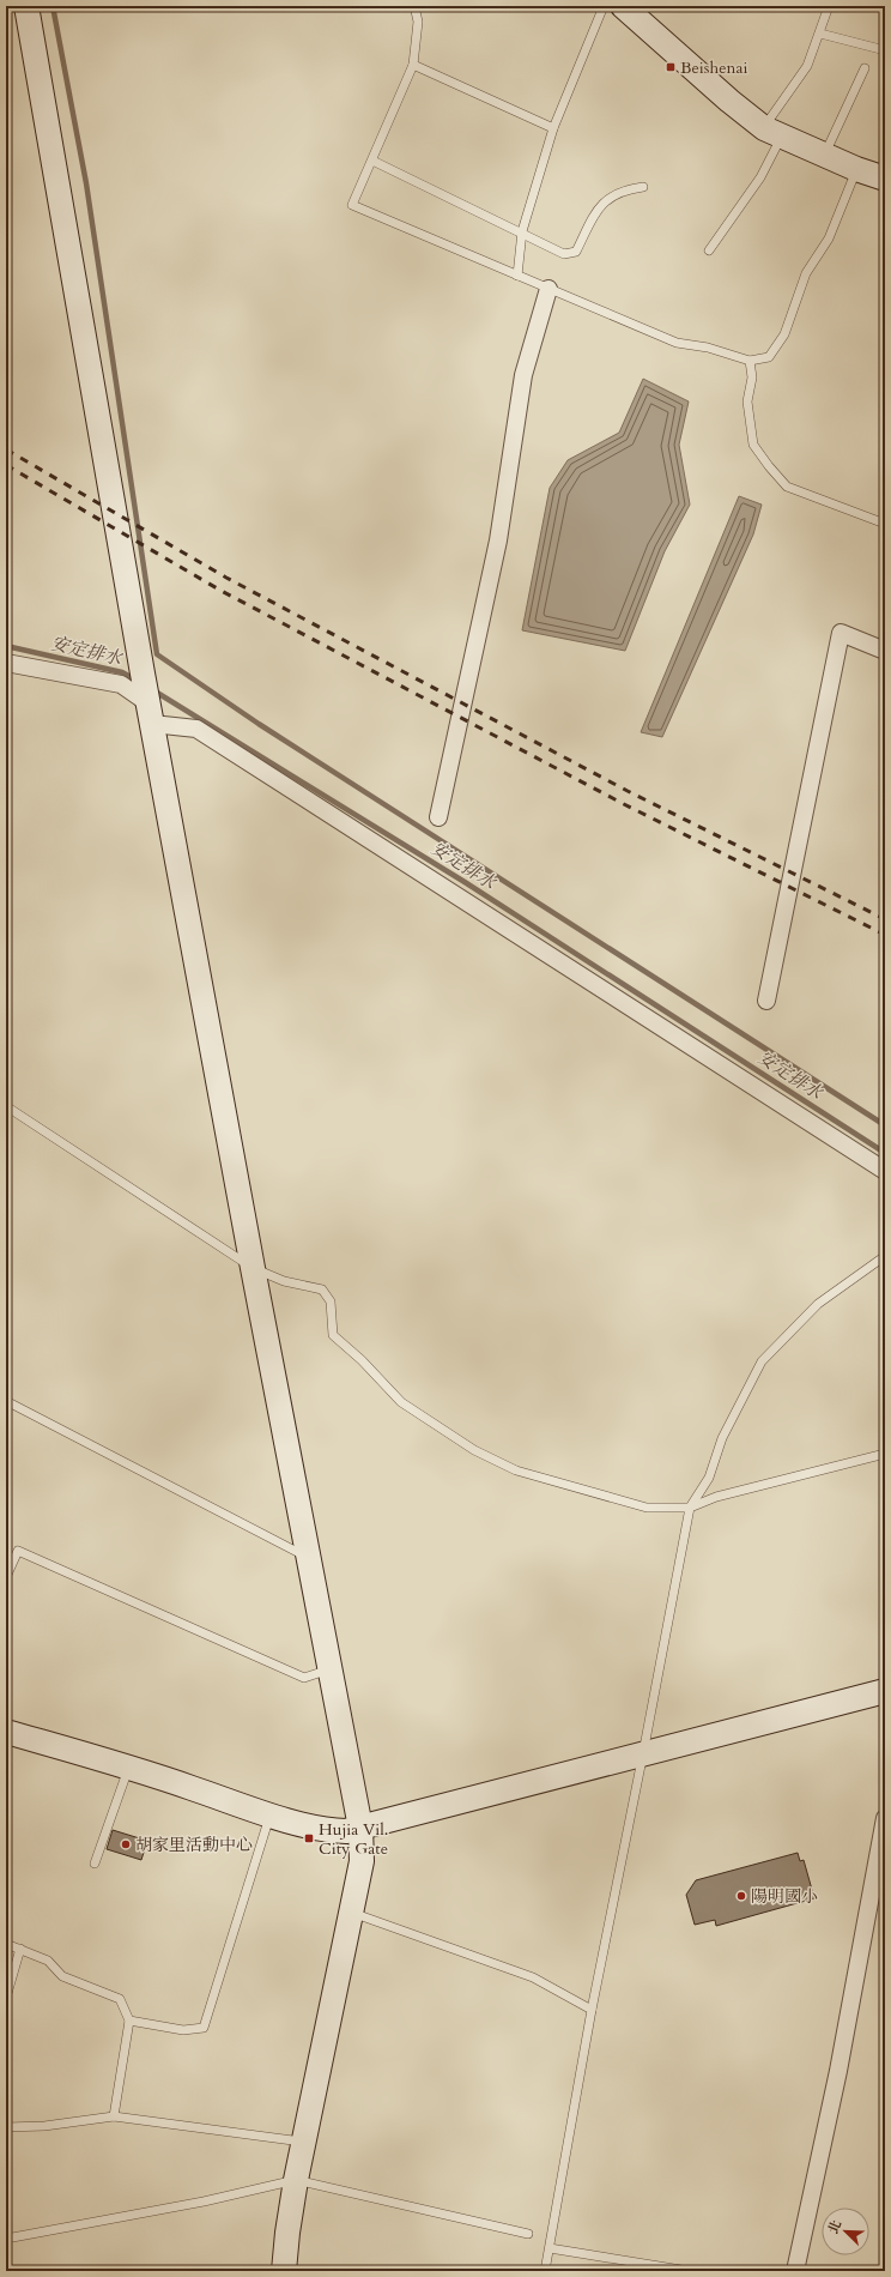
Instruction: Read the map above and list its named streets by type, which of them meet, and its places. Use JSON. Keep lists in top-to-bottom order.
{
  "water": ["安定排水"],
  "places": {
    "transit": ["Beishenai", "Hujia Vil. City Gate"],
    "other": ["胡家里活動中心", "陽明國小"]
  },
  "north": "top left"
}
